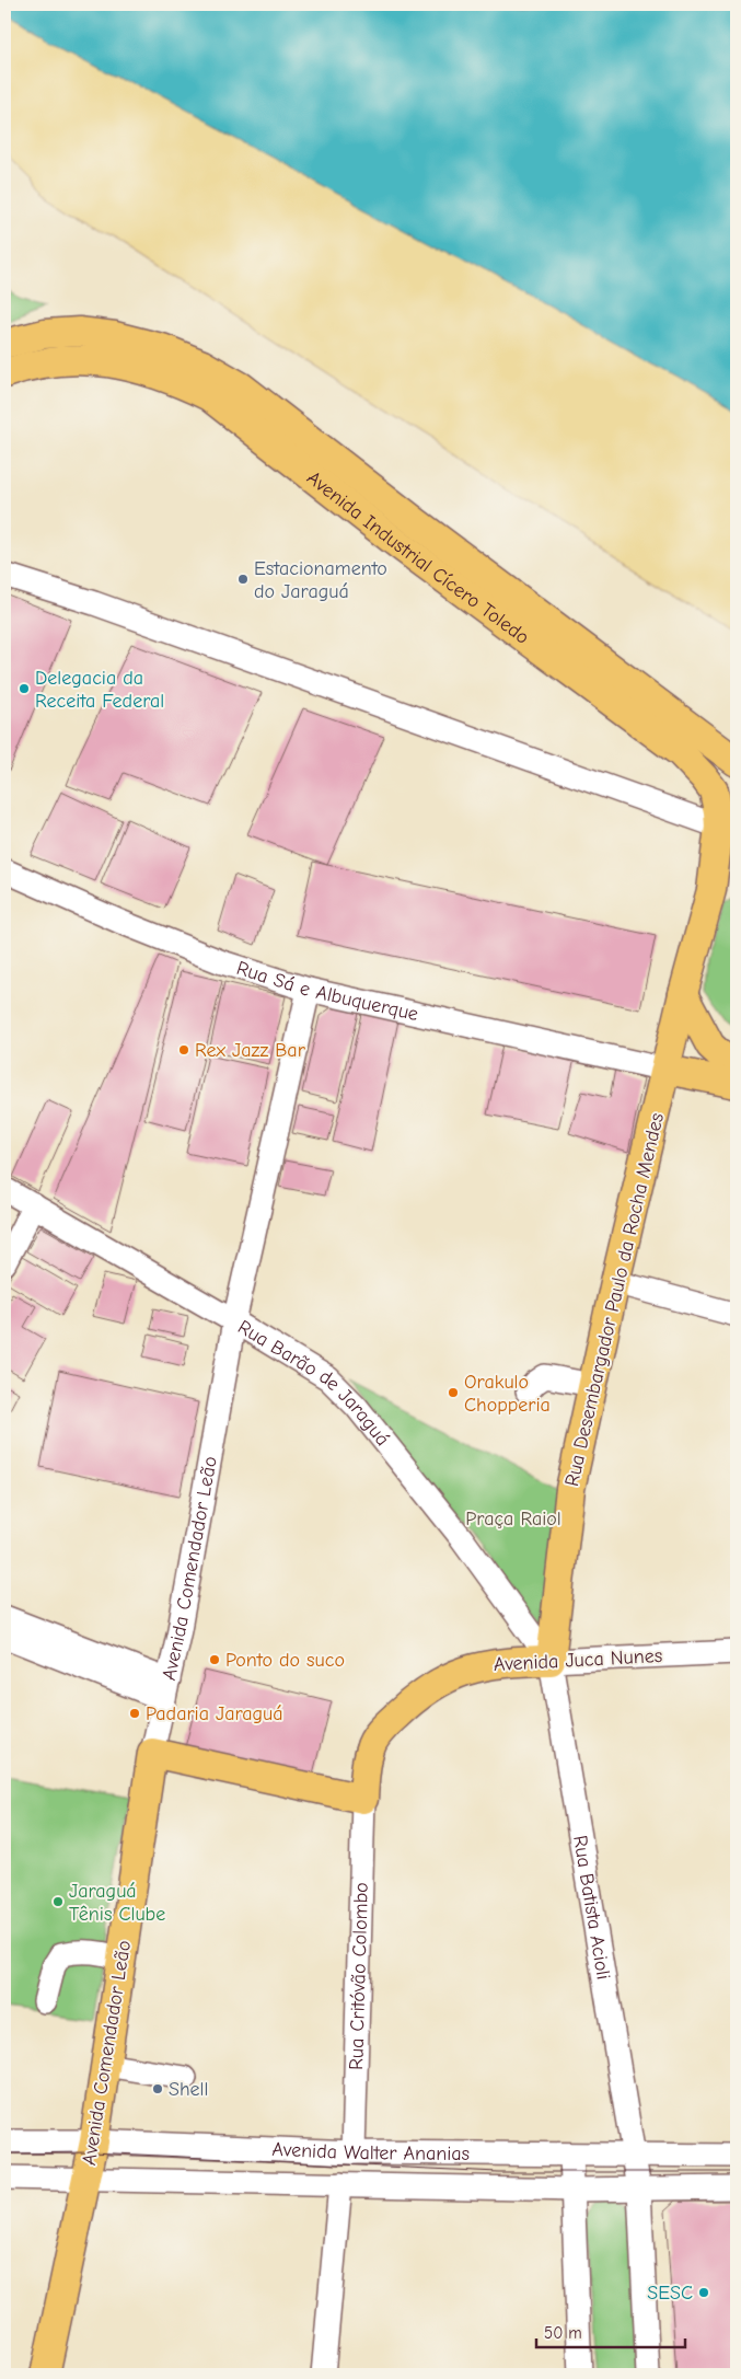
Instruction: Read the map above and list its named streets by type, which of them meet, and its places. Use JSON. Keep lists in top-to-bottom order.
{
  "streets": {
    "main road": [
      "Avenida Industrial Cícero Toledo",
      "Rua Desembargador Paulo da Rocha Mendes",
      "Avenida Comendador Leão",
      "Avenida Juca Nunes"
    ],
    "street": [
      "Rua Sá e Albuquerque",
      "Rua Barão de Jaraguá",
      "Rua Batista Acioli",
      "Rua Critóvão Colombo",
      "Avenida Walter Ananias"
    ]
  },
  "crossings": [
    ["Avenida Industrial Cícero Toledo", "Rua Desembargador Paulo da Rocha Mendes"],
    ["Rua Sá e Albuquerque", "Rua Desembargador Paulo da Rocha Mendes"],
    ["Rua Sá e Albuquerque", "Avenida Comendador Leão"],
    ["Rua Desembargador Paulo da Rocha Mendes", "Rua Barão de Jaraguá"],
    ["Rua Desembargador Paulo da Rocha Mendes", "Avenida Juca Nunes"],
    ["Rua Desembargador Paulo da Rocha Mendes", "Rua Batista Acioli"],
    ["Rua Barão de Jaraguá", "Avenida Comendador Leão"],
    ["Rua Barão de Jaraguá", "Avenida Juca Nunes"],
    ["Rua Barão de Jaraguá", "Rua Batista Acioli"],
    ["Avenida Comendador Leão", "Avenida Walter Ananias"],
    ["Avenida Juca Nunes", "Rua Batista Acioli"],
    ["Avenida Juca Nunes", "Rua Critóvão Colombo"],
    ["Rua Batista Acioli", "Avenida Walter Ananias"],
    ["Rua Critóvão Colombo", "Avenida Walter Ananias"]
  ],
  "parks": ["Praça Raiol"],
  "places": [
    "Estacionamento do Jaraguá",
    "Delegacia da Receita Federal",
    "Rex Jazz Bar",
    "Orakulo Chopperia",
    "Ponto do suco",
    "Padaria Jaraguá",
    "Jaraguá Tênis Clube",
    "Shell",
    "SESC"
  ],
  "scale_bar": "50 m"
}
